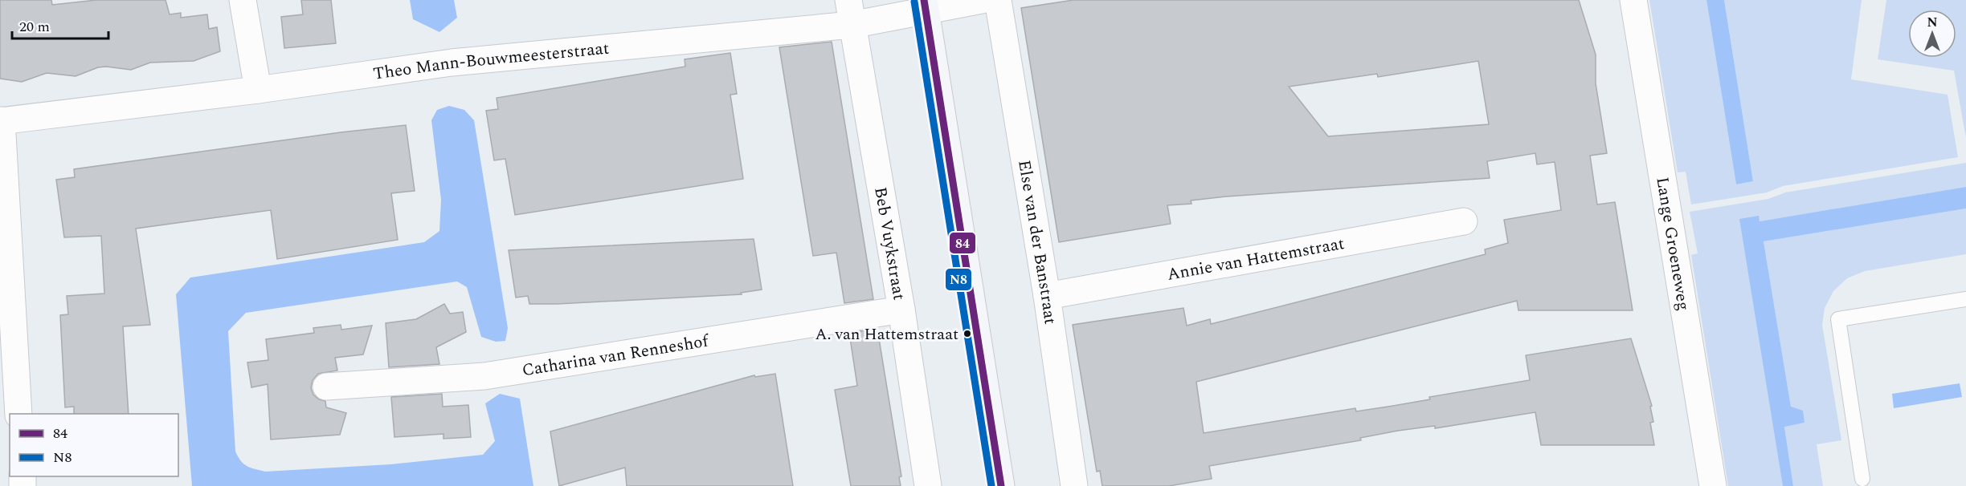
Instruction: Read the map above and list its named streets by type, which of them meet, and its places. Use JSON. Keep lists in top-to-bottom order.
{
  "streets": {
    "street": [
      "Theo Mann-Bouwmeesterstraat",
      "Beb Vuykstraat",
      "Else van der Banstraat",
      "Lange Groeneweg",
      "Annie van Hattemstraat",
      "Catharina van Renneshof"
    ]
  },
  "crossings": [
    ["Theo Mann-Bouwmeesterstraat", "Beb Vuykstraat"],
    ["Beb Vuykstraat", "Catharina van Renneshof"],
    ["Else van der Banstraat", "Annie van Hattemstraat"]
  ],
  "places": ["A. van Hattemstraat"],
  "lines": ["transit line 84", "transit line N8"],
  "legend": ["84", "N8"],
  "scale_bar": "20 m",
  "north": "top"
}
